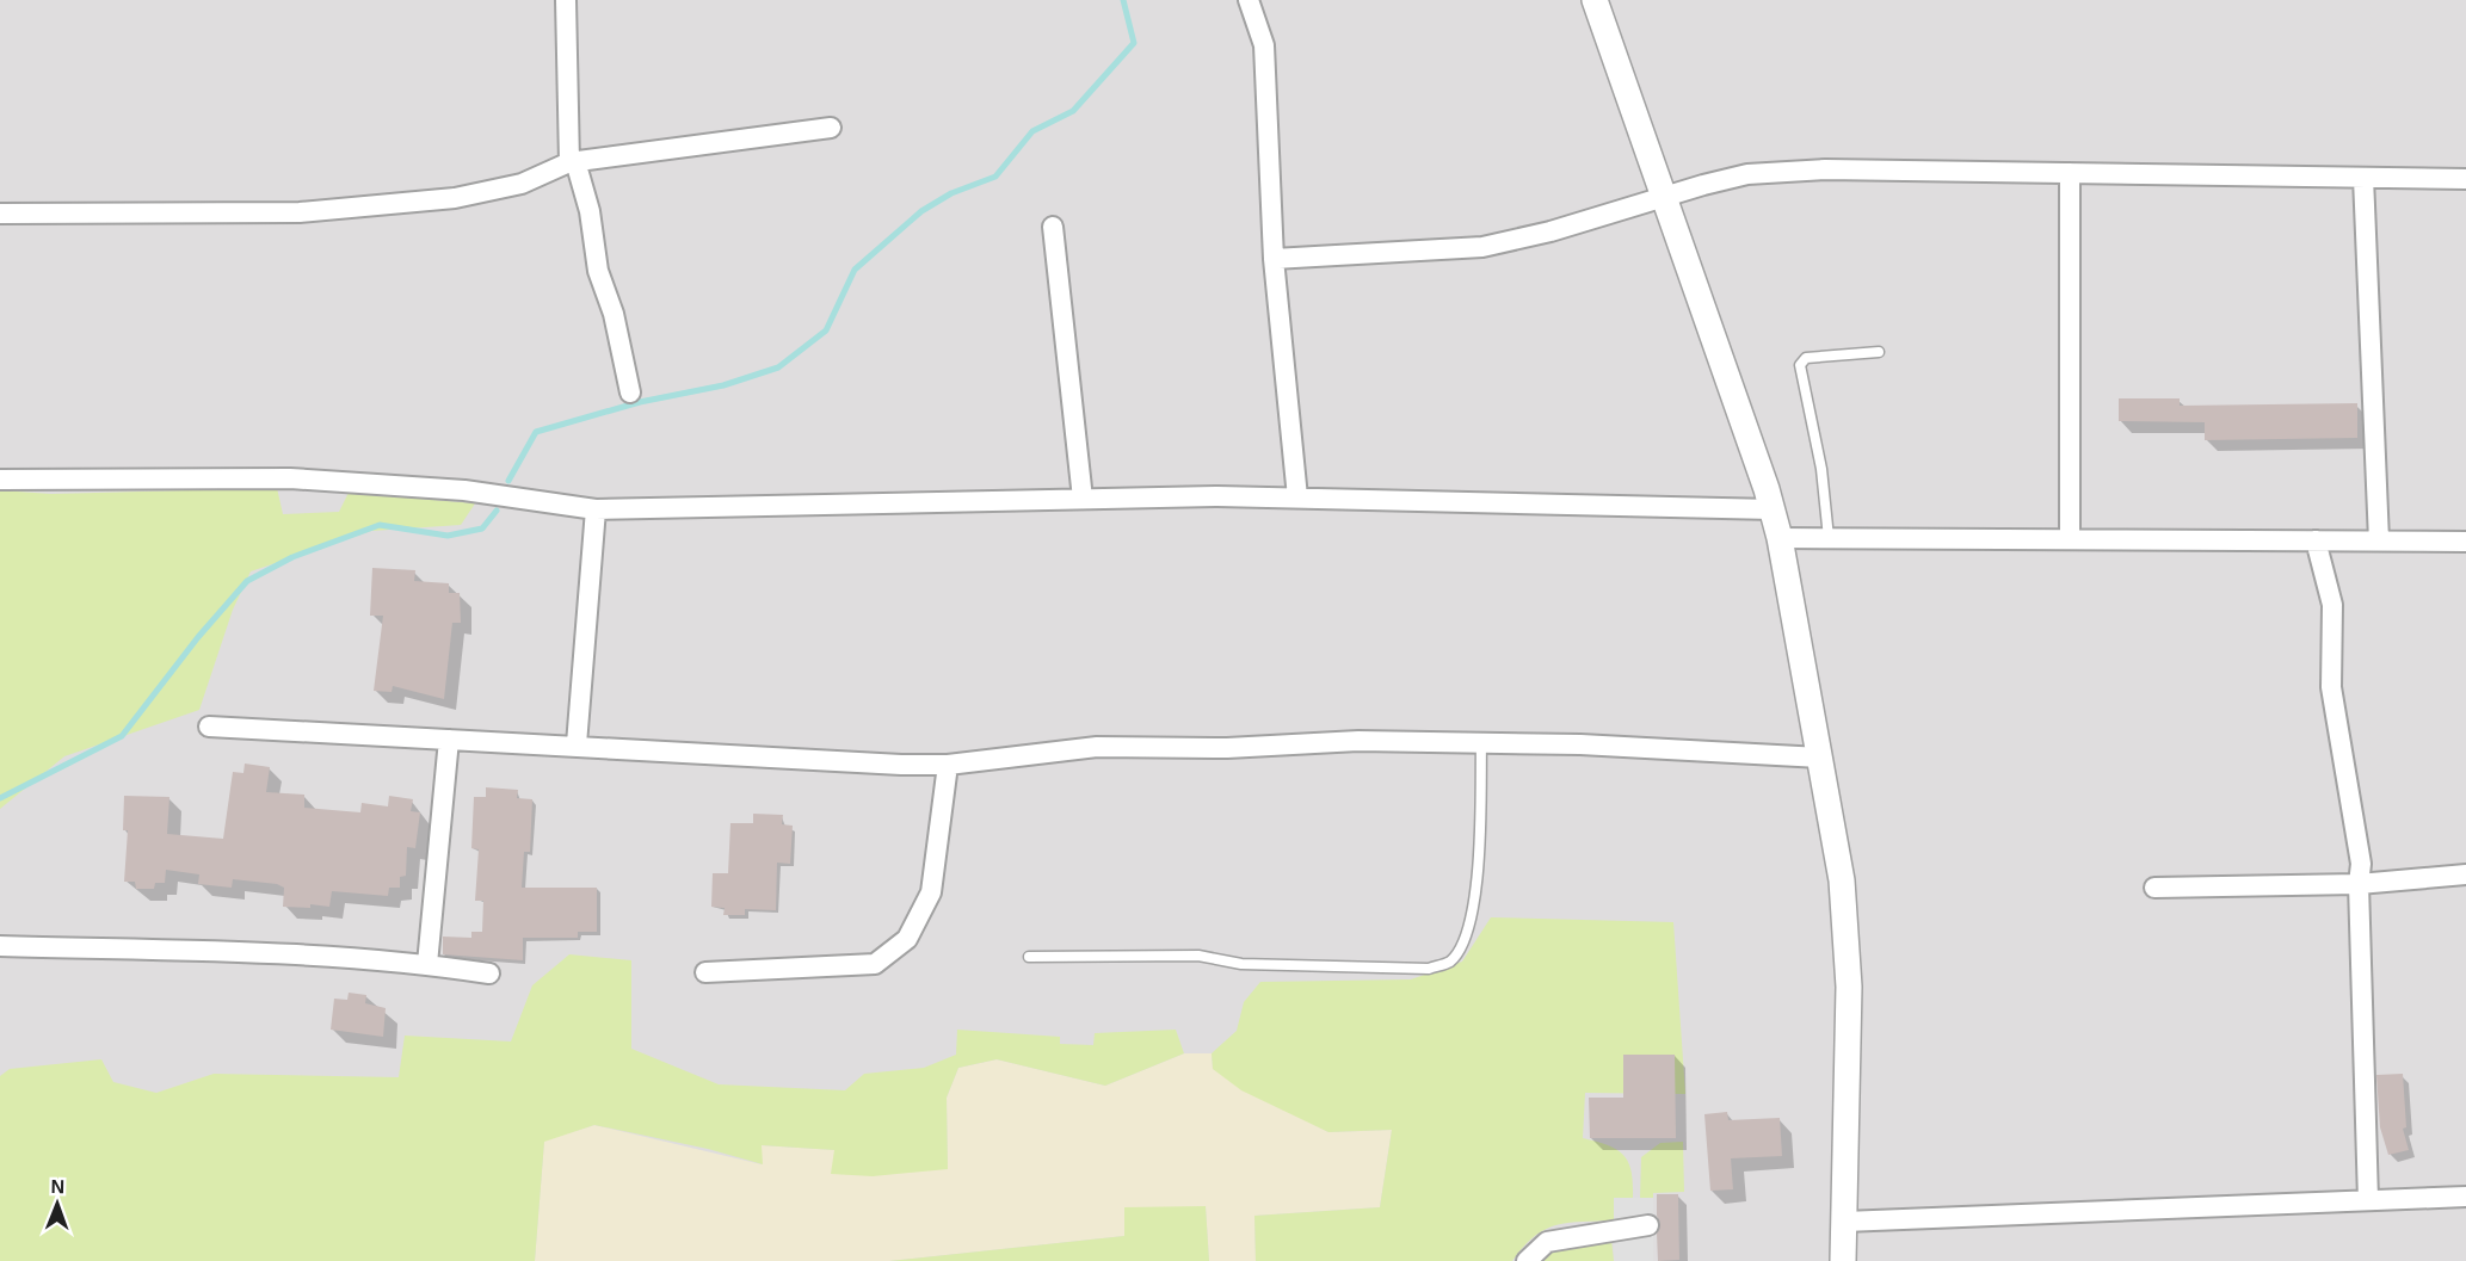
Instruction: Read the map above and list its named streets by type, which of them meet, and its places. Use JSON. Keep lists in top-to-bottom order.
{
  "north": "top"
}
